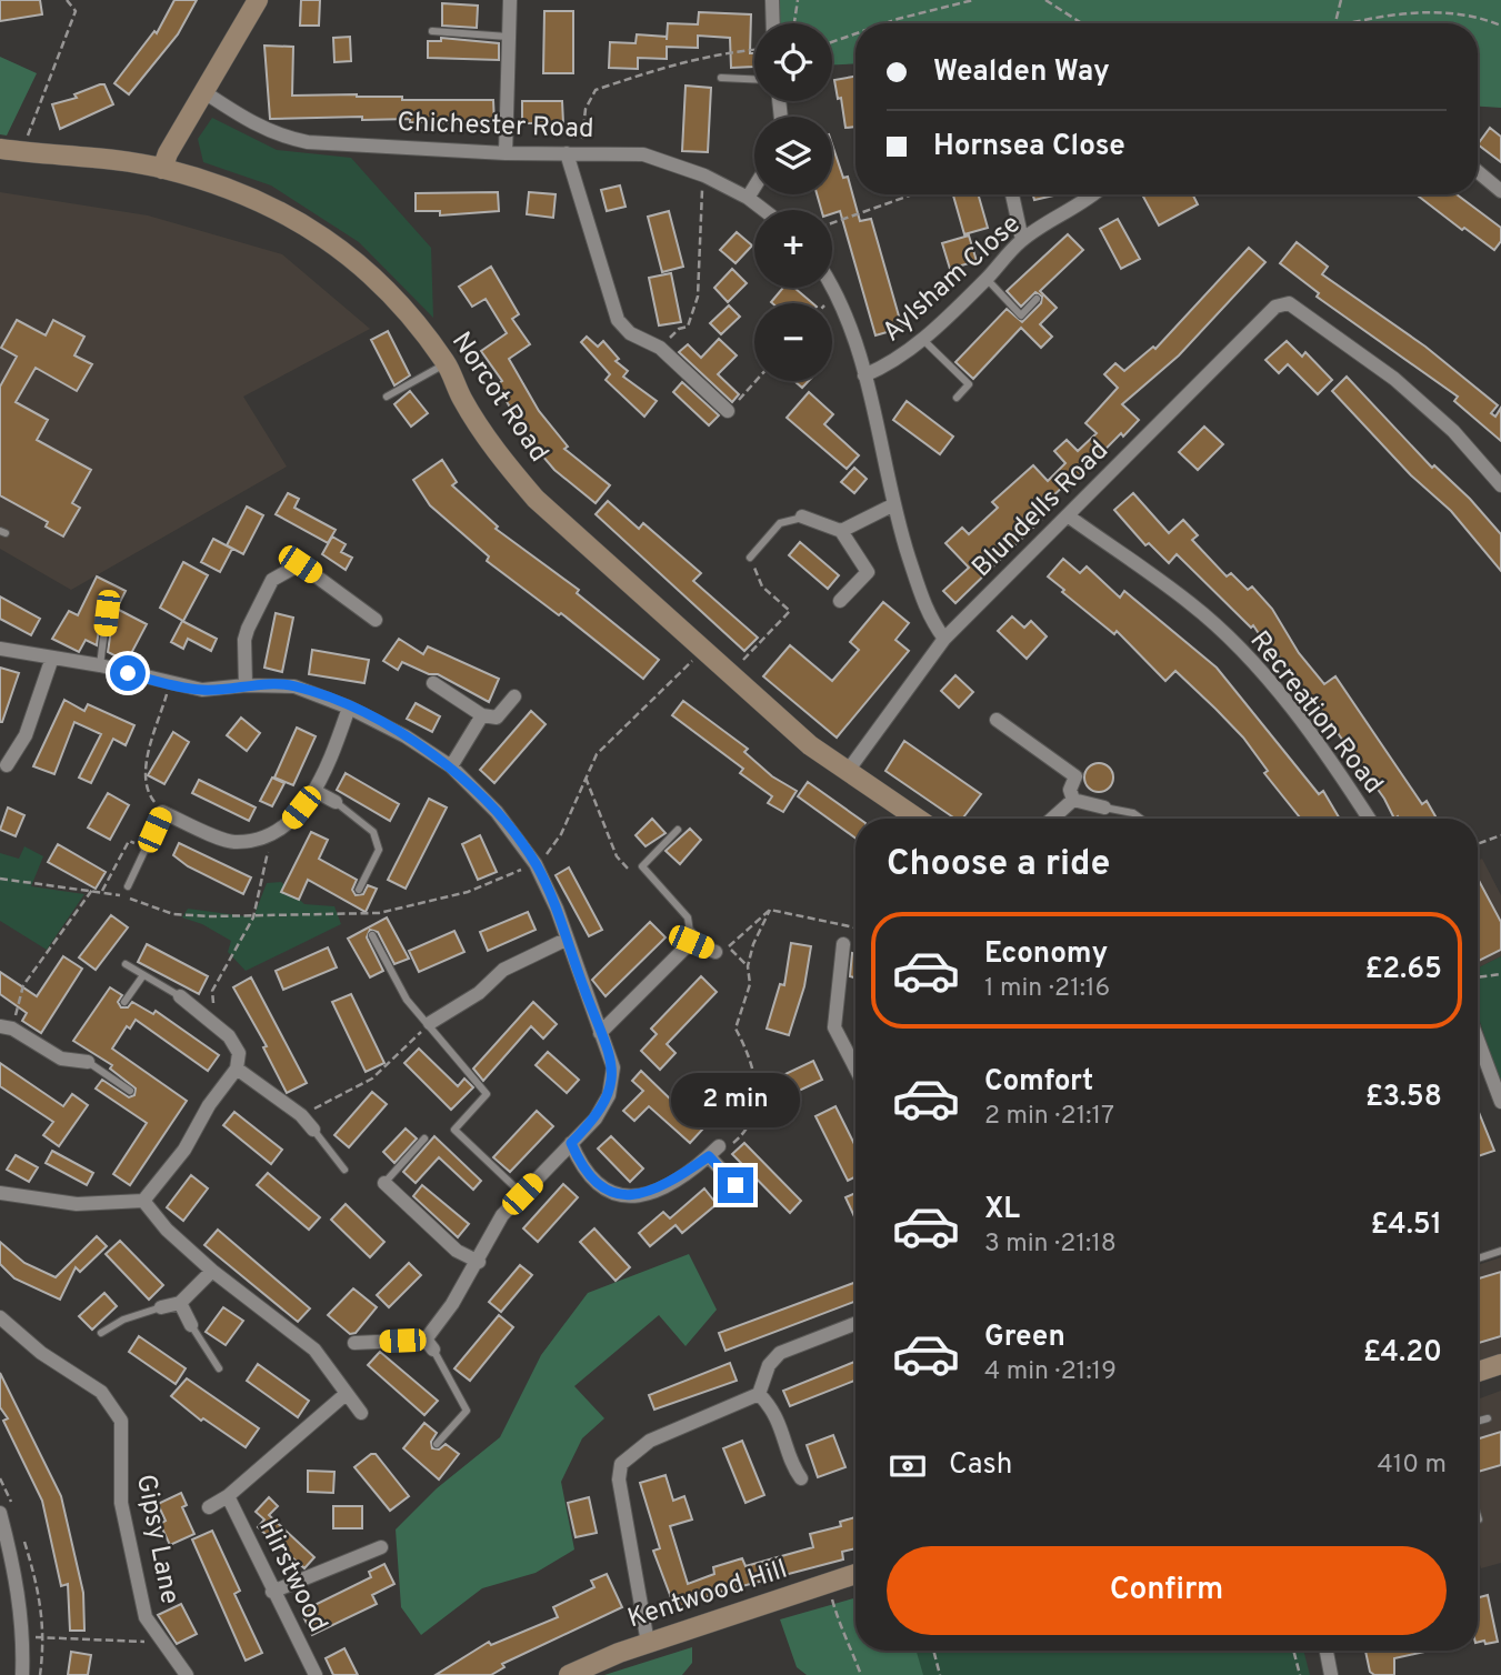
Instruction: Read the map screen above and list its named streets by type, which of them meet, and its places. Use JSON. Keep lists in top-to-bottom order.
{
  "streets": {
    "street": [
      "Chichester Road",
      "Aylsham Close",
      "Norcot Road",
      "Blundells Road",
      "Recreation Road",
      "Gipsy Lane",
      "Hirstwood",
      "Kentwood Hill"
    ]
  },
  "crossings": [
    ["Norcot Road", "Blundells Road"],
    ["Blundells Road", "Recreation Road"]
  ],
  "page": {
    "map_buttons": ["+", "−"],
    "banner": ["Wealden Way", "Hornsea Close"],
    "heading": "Choose a ride",
    "list": [
      {
        "name": "Economy",
        "note": "1 min · 21:16",
        "value": "£2.65"
      },
      {
        "name": "Comfort",
        "note": "2 min · 21:17",
        "value": "£3.58"
      },
      {
        "name": "XL",
        "note": "3 min · 21:18",
        "value": "£4.51"
      },
      {
        "name": "Green",
        "note": "4 min · 21:19",
        "value": "£4.20"
      }
    ],
    "bubble": "2 min",
    "pay": ["Cash", "410 m"],
    "buttons": "Confirm"
  }
}
